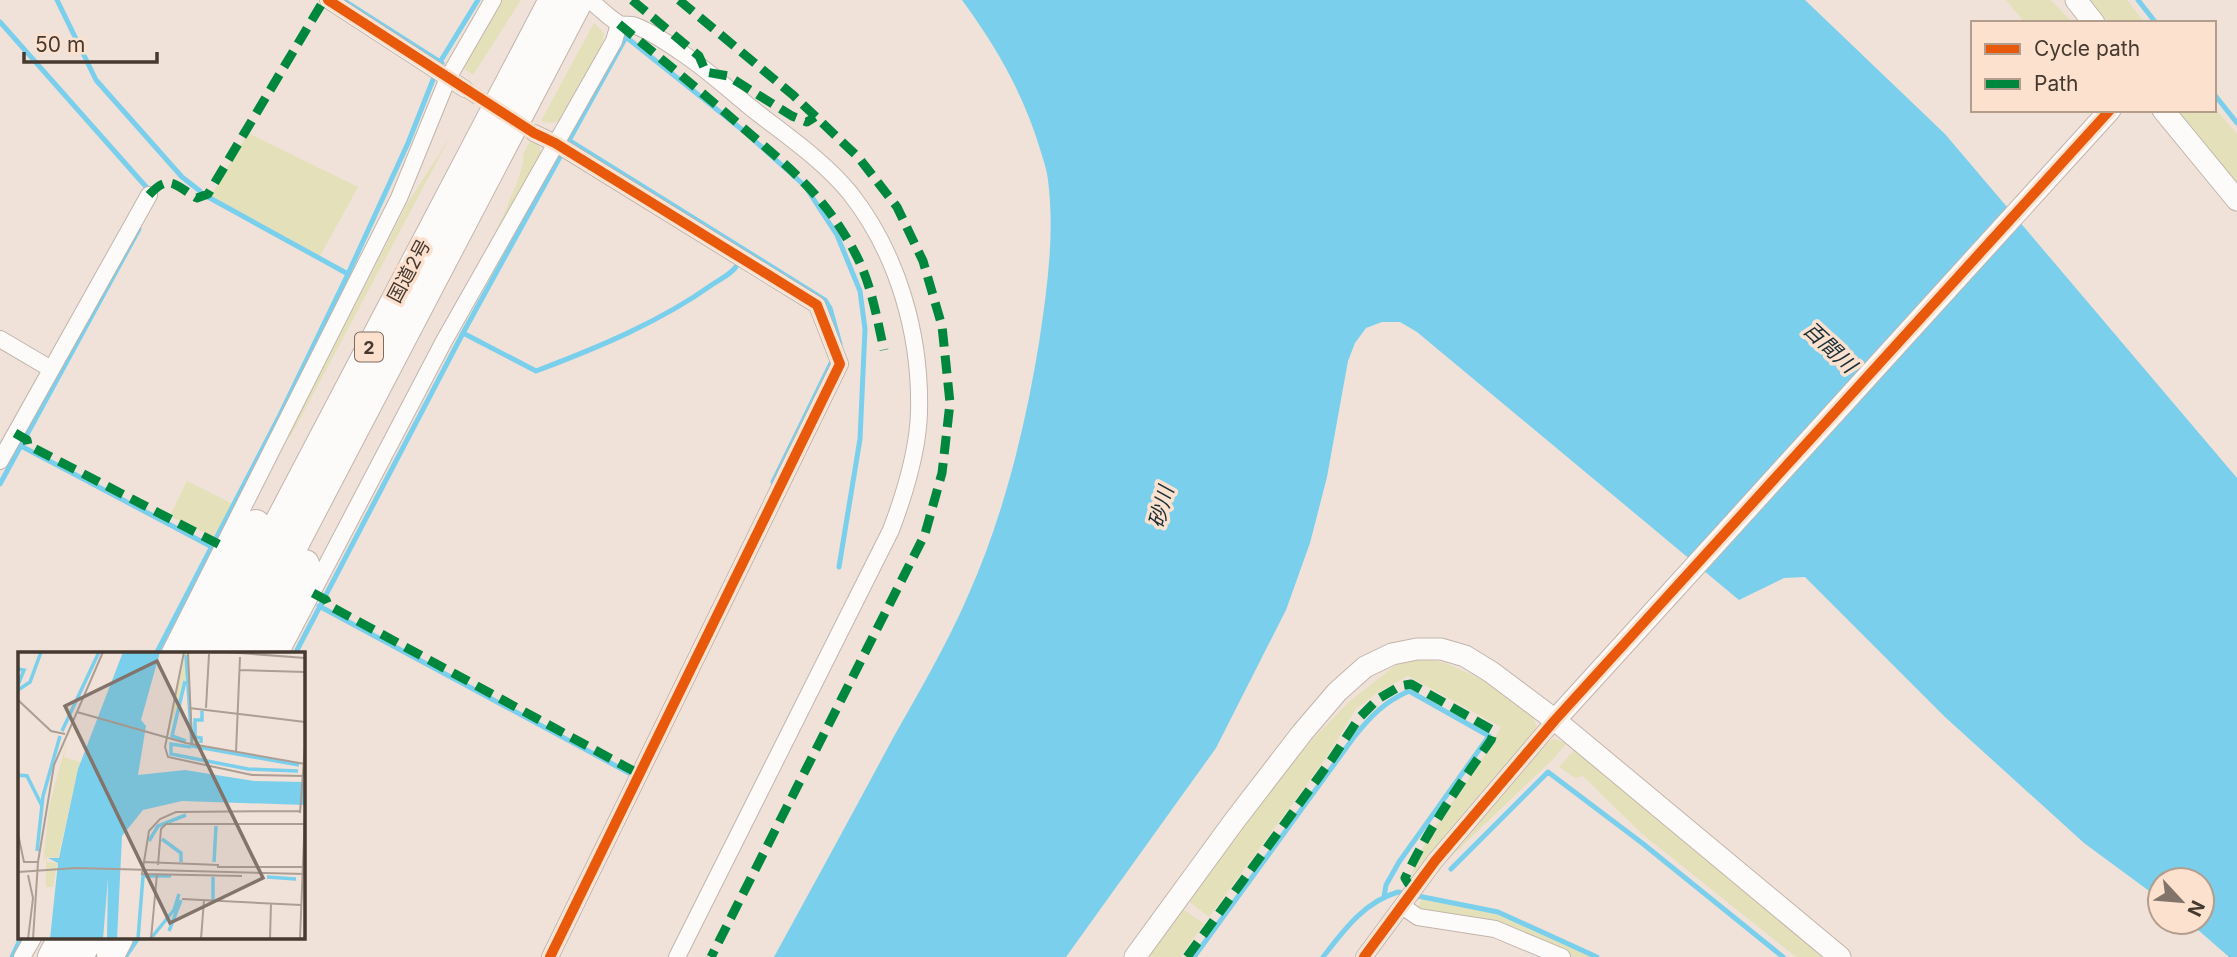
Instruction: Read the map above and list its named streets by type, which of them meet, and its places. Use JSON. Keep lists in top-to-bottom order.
{
  "streets": {
    "highway": ["国道2号", "2"]
  },
  "water": ["百間川", "砂川"],
  "legend": ["Cycle path", "Path"],
  "scale_bar": "50 m",
  "north": "bottom right"
}
